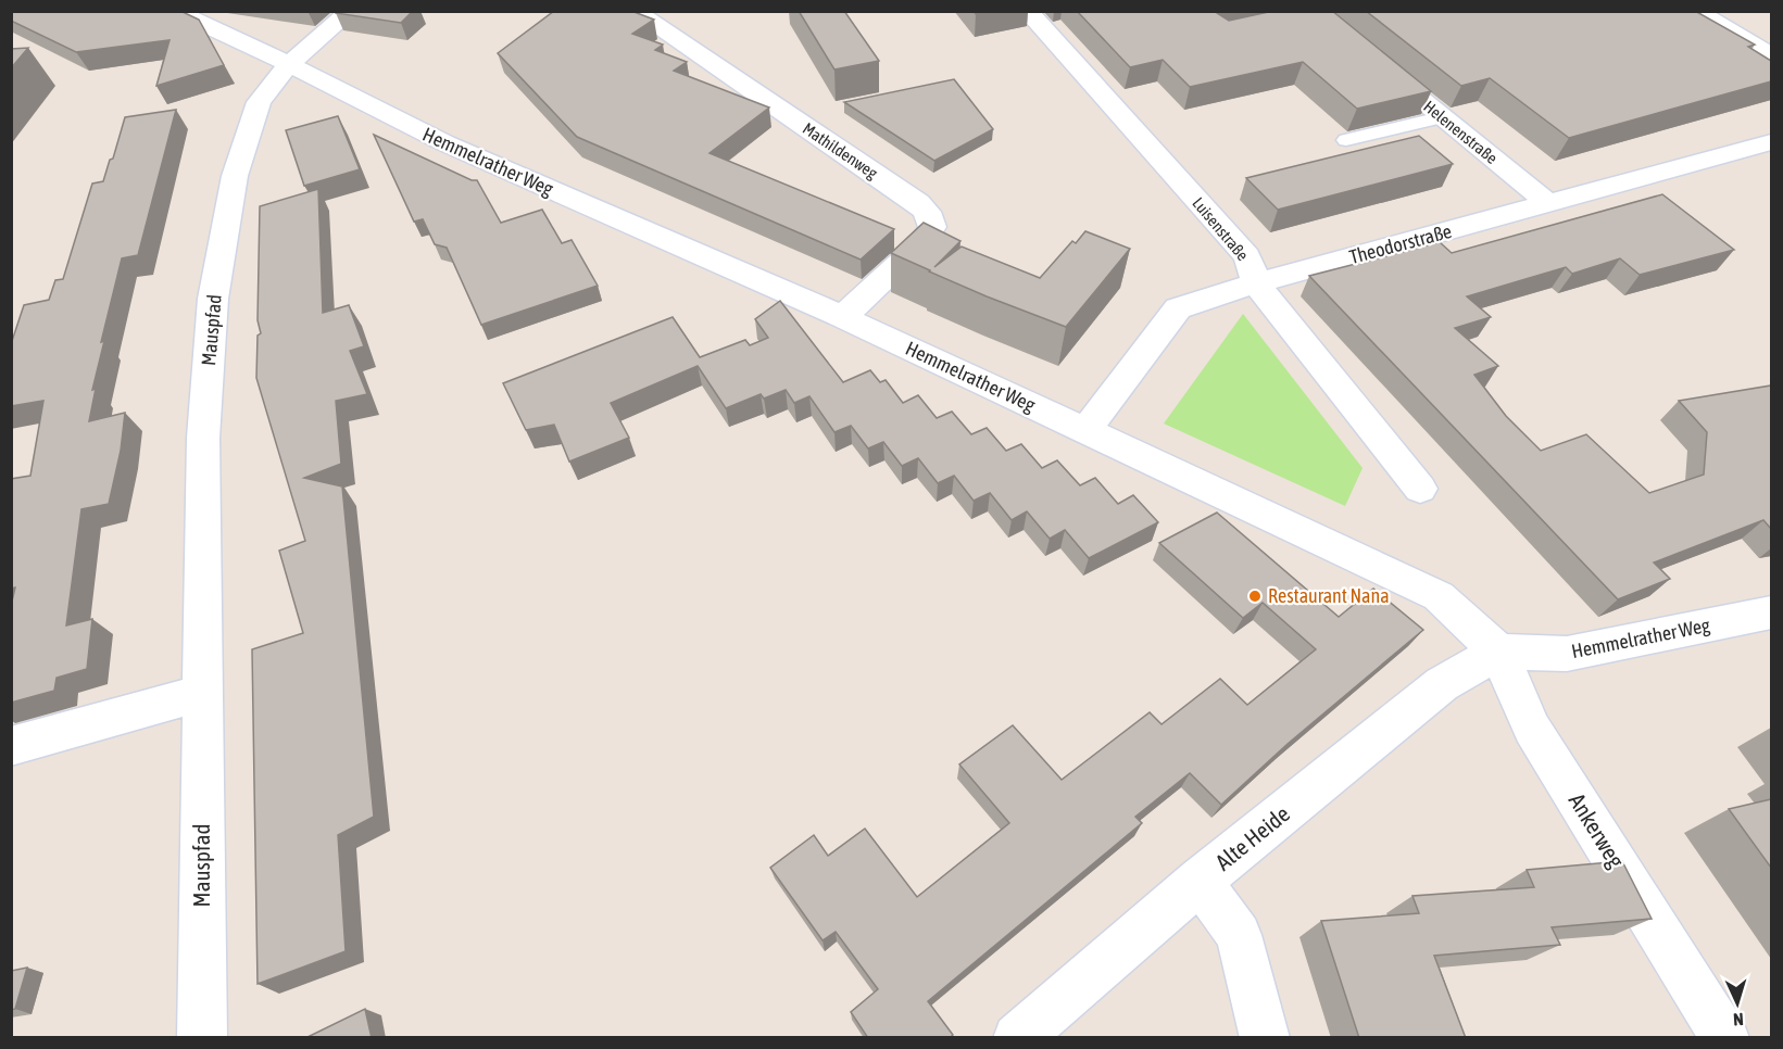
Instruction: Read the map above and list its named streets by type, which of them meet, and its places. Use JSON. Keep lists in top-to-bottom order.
{
  "streets": {
    "street": [
      "Helenenstraße",
      "Mathildenweg",
      "Hemmelrather Weg",
      "Luisenstraße",
      "Theodorstraße",
      "Mauspfad",
      "Ankerweg",
      "Alte Heide"
    ]
  },
  "crossings": [
    ["Helenenstraße", "Theodorstraße"],
    ["Mathildenweg", "Hemmelrather Weg"],
    ["Hemmelrather Weg", "Theodorstraße"],
    ["Hemmelrather Weg", "Mauspfad"],
    ["Hemmelrather Weg", "Ankerweg"],
    ["Hemmelrather Weg", "Alte Heide"],
    ["Luisenstraße", "Theodorstraße"],
    ["Ankerweg", "Alte Heide"]
  ],
  "places": ["Restaurant Nana"],
  "north": "bottom"
}
